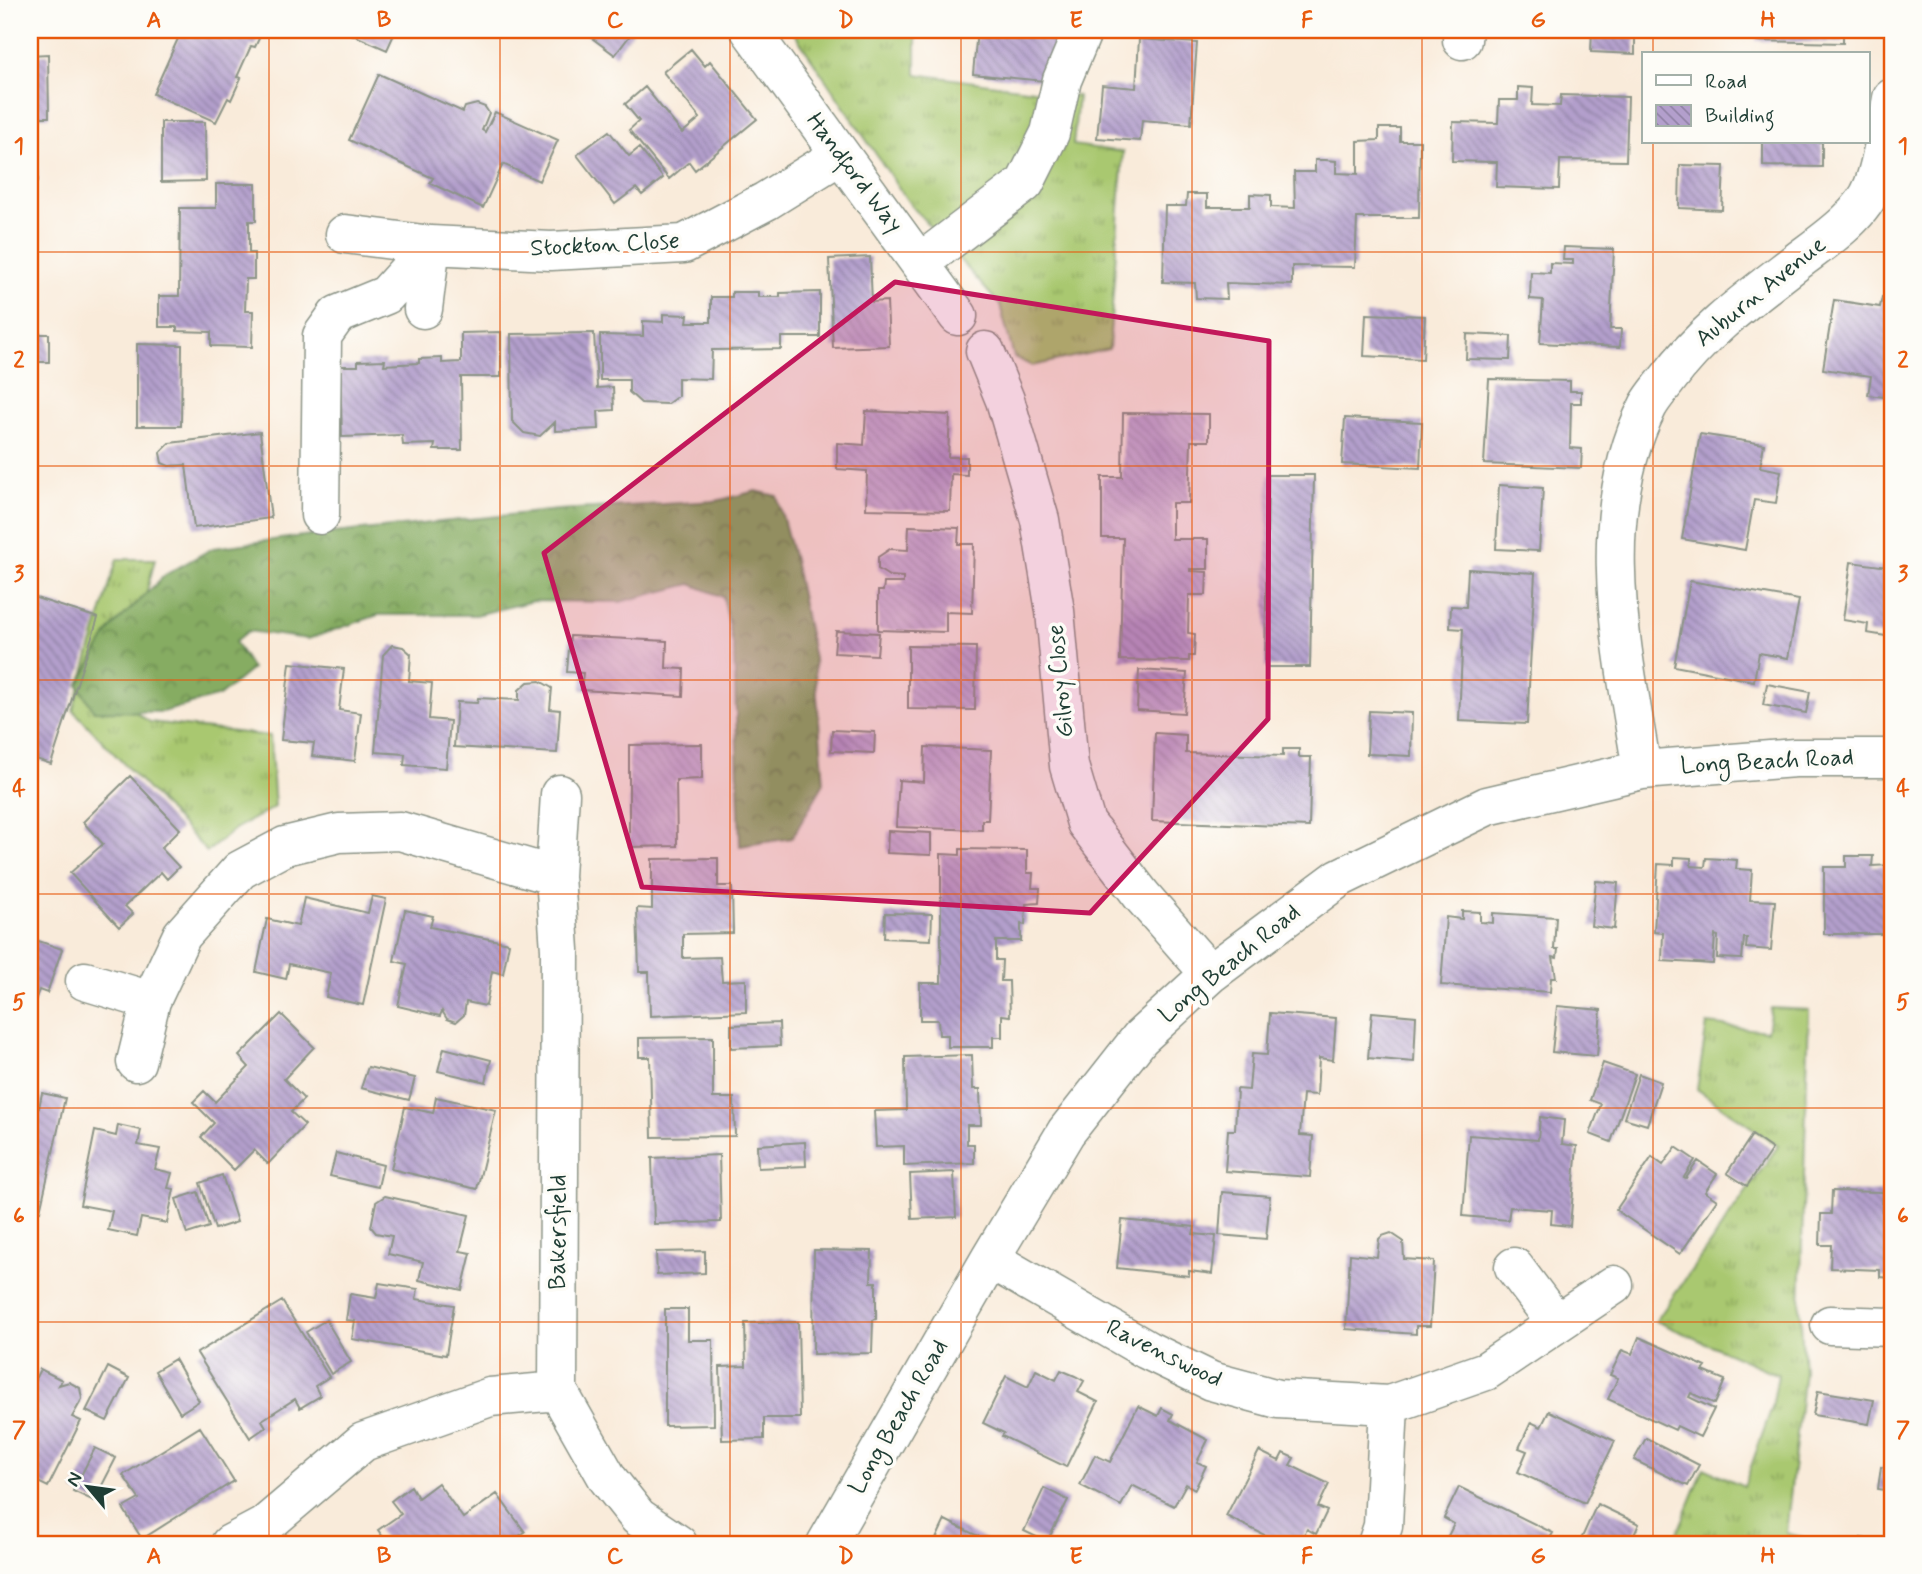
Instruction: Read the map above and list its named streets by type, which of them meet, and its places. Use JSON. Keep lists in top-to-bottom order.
{
  "streets": {
    "street": [
      "Handford Way",
      "Stockton Close",
      "Auburn Avenue",
      "Gilroy Close",
      "Long Beach Road",
      "Bakersfield",
      "Ravenswood"
    ]
  },
  "crossings": [
    ["Handford Way", "Stockton Close"],
    ["Auburn Avenue", "Long Beach Road"],
    ["Gilroy Close", "Long Beach Road"],
    ["Long Beach Road", "Ravenswood"]
  ],
  "legend": ["Road", "Building"],
  "north": "top left",
  "grid": {
    "columns": [
      "A",
      "B",
      "C",
      "D",
      "E",
      "F",
      "G",
      "H"
    ],
    "rows": [
      "1",
      "2",
      "3",
      "4",
      "5",
      "6",
      "7"
    ]
  }
}
